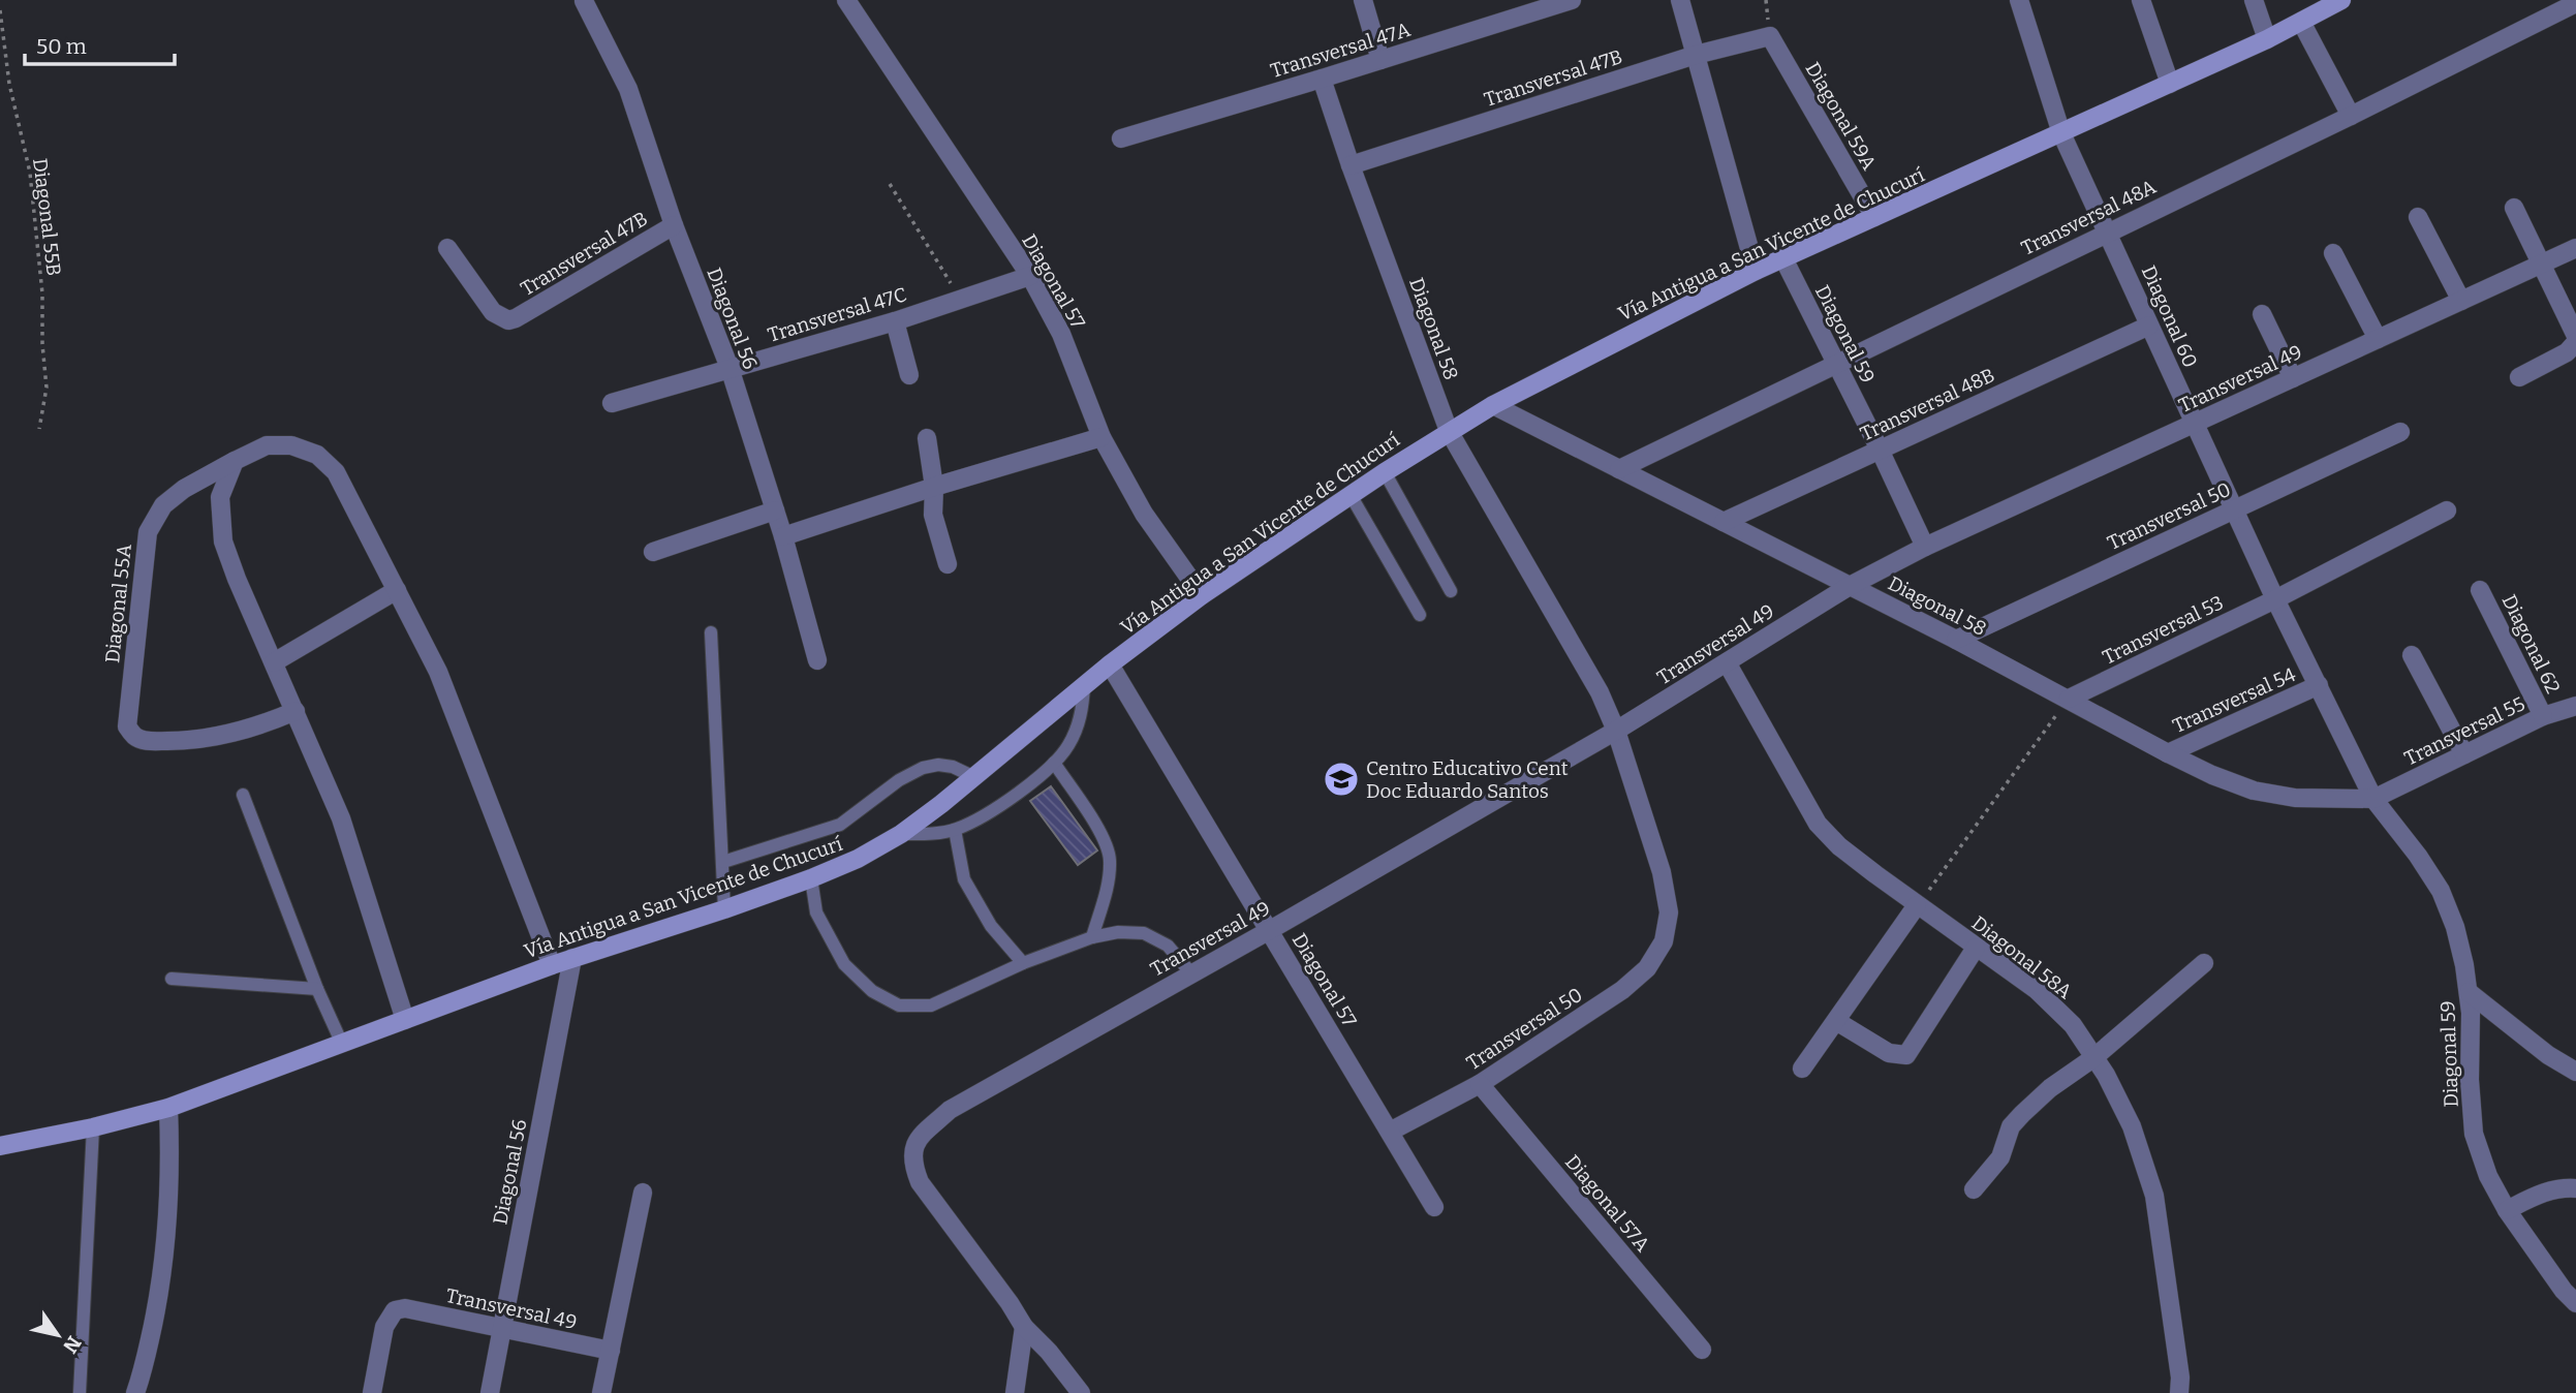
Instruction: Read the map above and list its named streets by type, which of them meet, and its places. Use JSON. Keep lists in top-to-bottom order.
{
  "streets": {
    "main road": ["Vía Antigua a San Vicente de Chucurí"],
    "street": [
      "Transversal 47A",
      "Transversal 47B",
      "Diagonal 59A",
      "Transversal 48A",
      "Diagonal 57",
      "Transversal 47C",
      "Diagonal 60",
      "Diagonal 56",
      "Diagonal 58",
      "Diagonal 59",
      "Transversal 49",
      "Transversal 48B",
      "Transversal 50",
      "Diagonal 55A",
      "Transversal 53",
      "Diagonal 62",
      "Transversal 54",
      "Transversal 55",
      "Diagonal 58A",
      "Diagonal 57A"
    ],
    "path": ["Diagonal 55B"]
  },
  "crossings": [
    ["Transversal 47A", "Diagonal 58"],
    ["Transversal 47B", "Diagonal 59A"],
    ["Transversal 47B", "Diagonal 56"],
    ["Transversal 47B", "Diagonal 58"],
    ["Diagonal 59A", "Vía Antigua a San Vicente de Chucurí"],
    ["Transversal 48A", "Diagonal 60"],
    ["Transversal 48A", "Diagonal 58"],
    ["Transversal 48A", "Diagonal 59"],
    ["Vía Antigua a San Vicente de Chucurí", "Diagonal 57"],
    ["Vía Antigua a San Vicente de Chucurí", "Diagonal 60"],
    ["Vía Antigua a San Vicente de Chucurí", "Diagonal 56"],
    ["Vía Antigua a San Vicente de Chucurí", "Diagonal 58"],
    ["Vía Antigua a San Vicente de Chucurí", "Diagonal 59"],
    ["Diagonal 57", "Transversal 47C"],
    ["Diagonal 57", "Transversal 49"],
    ["Diagonal 57", "Transversal 50"],
    ["Transversal 47C", "Diagonal 56"],
    ["Diagonal 60", "Diagonal 58"],
    ["Diagonal 60", "Diagonal 59"],
    ["Diagonal 60", "Transversal 49"],
    ["Diagonal 60", "Transversal 48B"],
    ["Diagonal 60", "Transversal 50"],
    ["Diagonal 60", "Transversal 53"],
    ["Diagonal 60", "Transversal 54"],
    ["Diagonal 60", "Transversal 55"],
    ["Diagonal 56", "Transversal 49"],
    ["Diagonal 58", "Diagonal 59"],
    ["Diagonal 58", "Transversal 49"],
    ["Diagonal 58", "Transversal 48B"],
    ["Diagonal 58", "Transversal 50"],
    ["Diagonal 58", "Transversal 53"],
    ["Diagonal 58", "Transversal 54"],
    ["Diagonal 58", "Transversal 55"],
    ["Diagonal 59", "Transversal 49"],
    ["Diagonal 59", "Transversal 48B"],
    ["Diagonal 59", "Transversal 55"],
    ["Transversal 49", "Diagonal 58A"],
    ["Transversal 50", "Diagonal 57A"],
    ["Diagonal 62", "Transversal 55"]
  ],
  "places": {
    "school or university": ["Centro Educativo Cent Doc Eduardo Santos"]
  },
  "scale_bar": "50 m",
  "north": "bottom right"
}
